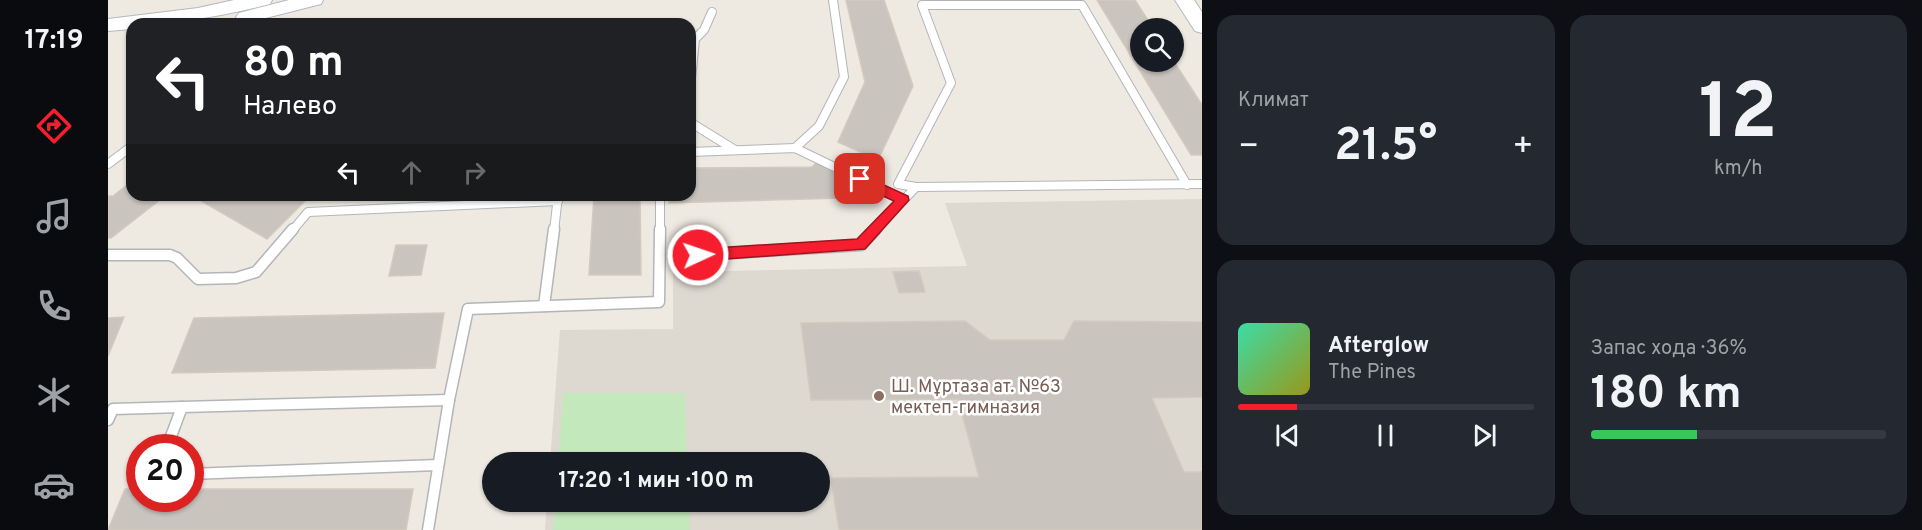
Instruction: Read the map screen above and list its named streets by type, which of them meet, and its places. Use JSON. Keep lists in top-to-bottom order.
{
  "places": ["Ш. Мұртаза ат. №63 мектеп-гимназия"],
  "page": {
    "tabs": "17:19",
    "tile": [
      "Климат",
      ["12", "km/h"],
      ["Запас хода · 36%", "180 km"]
    ],
    "turn": ["80 m", "Налево"],
    "heat": ["−", "21.5°", "+"],
    "song": ["Afterglow", "The Pines"],
    "limit": "20",
    "trip": "17:20 · 1 мин · 100 m"
  }
}
